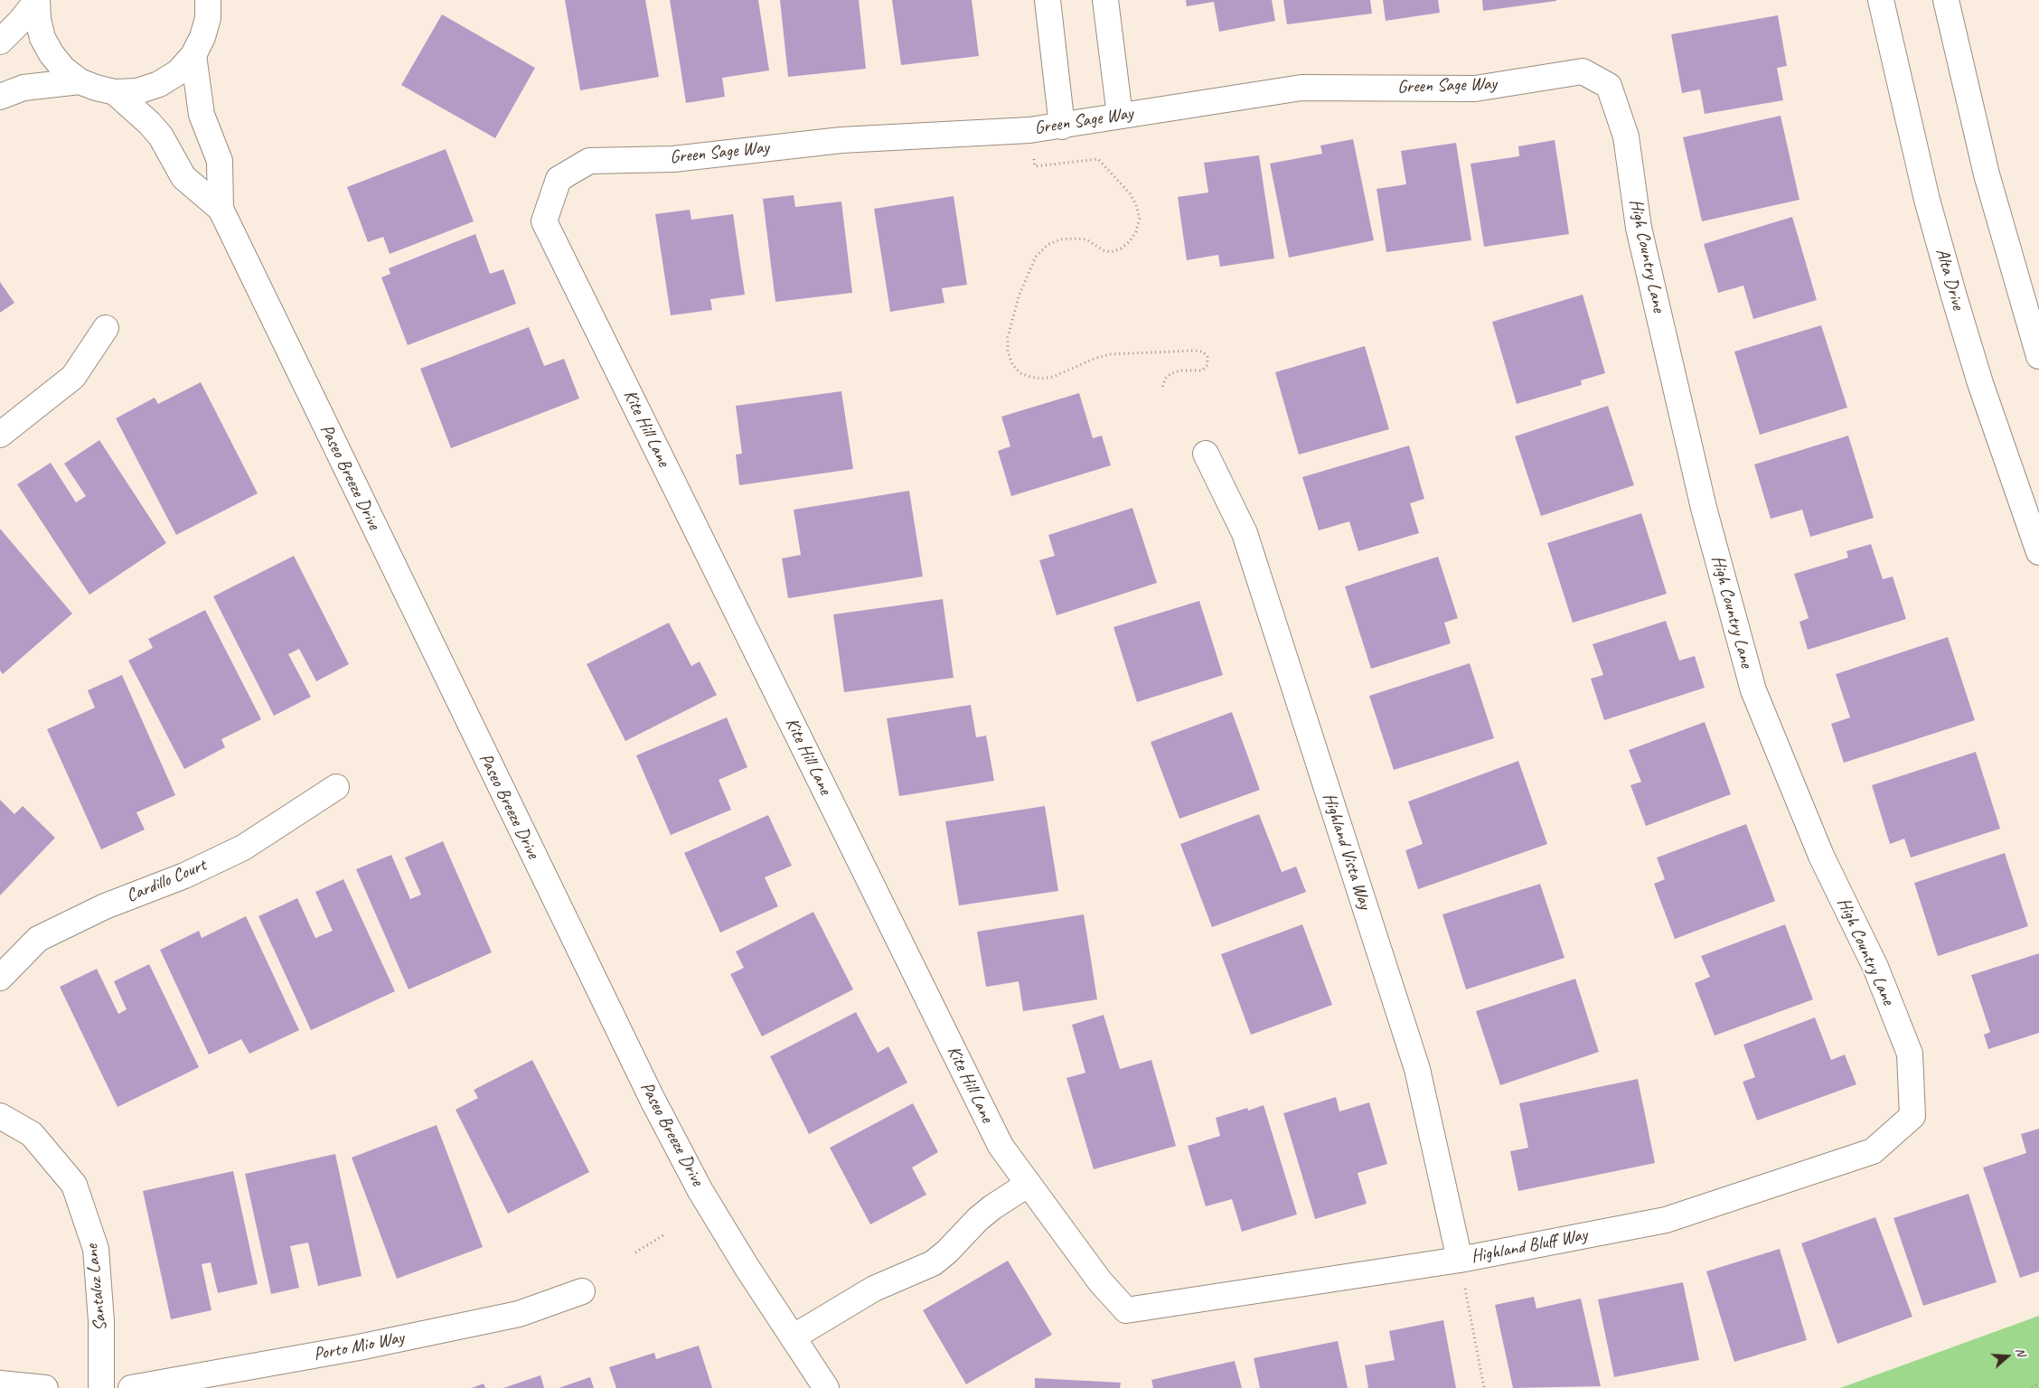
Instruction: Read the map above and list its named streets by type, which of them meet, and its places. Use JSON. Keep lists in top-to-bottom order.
{
  "streets": {
    "street": [
      "Green Sage Way",
      "High Country Lane",
      "Alta Drive",
      "Kite Hill Lane",
      "Paseo Breeze Drive",
      "Highland Vista Way",
      "Cardillo Court",
      "Highland Bluff Way",
      "Santaluz Lane",
      "Porto Mio Way"
    ]
  },
  "crossings": [
    ["Green Sage Way", "High Country Lane"],
    ["Green Sage Way", "Kite Hill Lane"],
    ["High Country Lane", "Highland Bluff Way"],
    ["Kite Hill Lane", "Highland Bluff Way"],
    ["Highland Vista Way", "Highland Bluff Way"]
  ],
  "north": "right"
}
